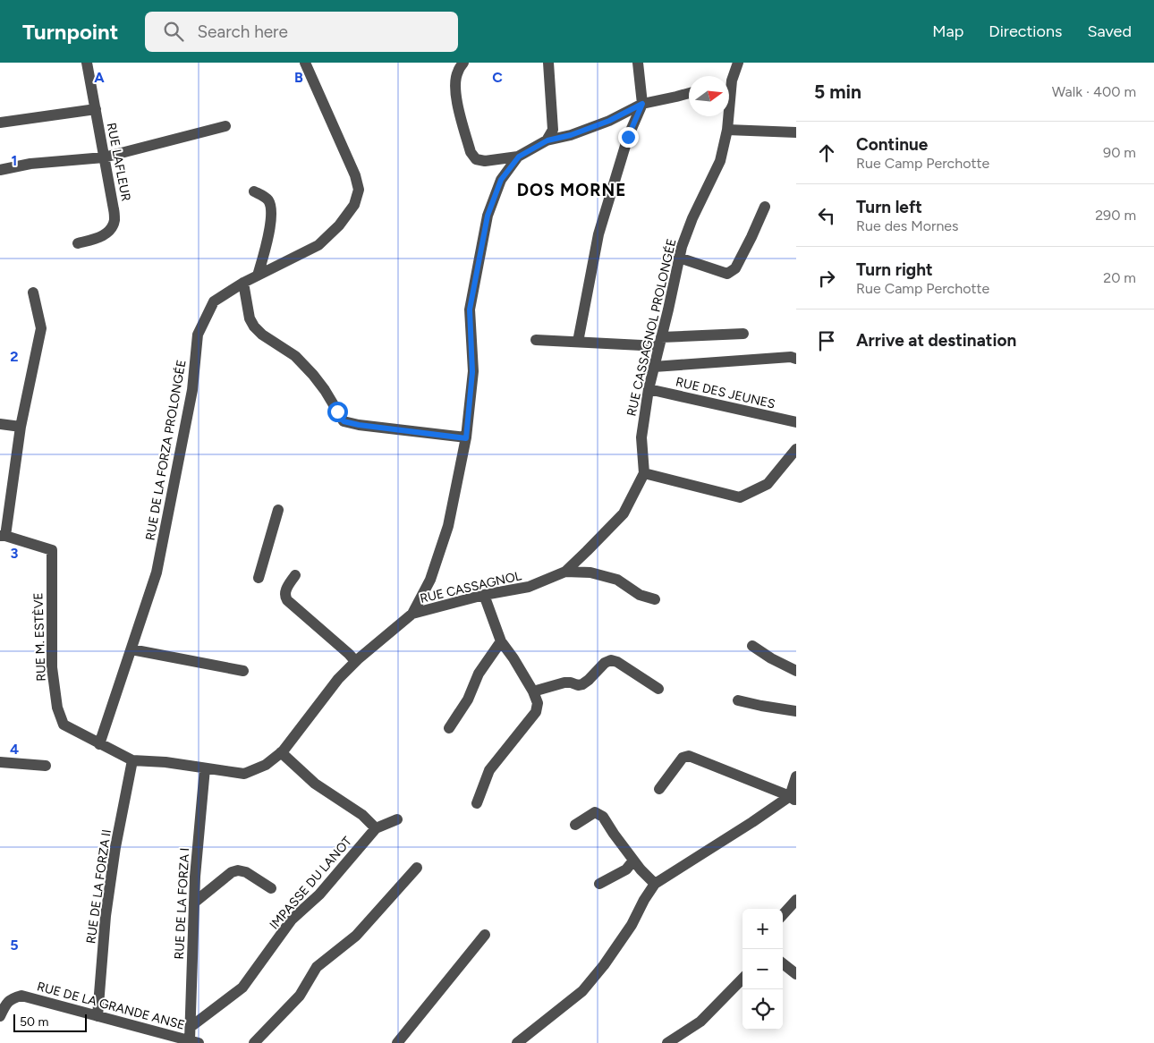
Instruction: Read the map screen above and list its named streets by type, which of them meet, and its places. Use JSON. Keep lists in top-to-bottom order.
{
  "streets": {
    "street": [
      "RUE LAFLEUR",
      "RUE CASSAGNOL PROLONGÉE",
      "RUE DES JEUNES",
      "RUE DE LA FORZA PROLONGÉE",
      "RUE CASSAGNOL",
      "RUE M. ESTÈVE",
      "IMPASSE DU LANOT",
      "RUE DE LA FORZA II",
      "RUE DE LA FORZA I",
      "RUE DE LA GRANDE ANSE"
    ]
  },
  "crossings": [
    ["RUE CASSAGNOL PROLONGÉE", "RUE DES JEUNES"],
    ["RUE CASSAGNOL PROLONGÉE", "RUE CASSAGNOL"],
    ["RUE DE LA FORZA PROLONGÉE", "RUE M. ESTÈVE"],
    ["RUE CASSAGNOL", "RUE M. ESTÈVE"],
    ["RUE CASSAGNOL", "RUE DE LA FORZA II"],
    ["RUE CASSAGNOL", "RUE DE LA FORZA I"],
    ["RUE M. ESTÈVE", "RUE DE LA FORZA II"],
    ["IMPASSE DU LANOT", "RUE DE LA FORZA I"],
    ["RUE DE LA FORZA II", "RUE DE LA GRANDE ANSE"],
    ["RUE DE LA FORZA I", "RUE DE LA GRANDE ANSE"]
  ],
  "districts": ["DOS MORNE"],
  "scale_bar": "50 m",
  "north": "right",
  "page": {
    "header": "Turnpoint",
    "search": "Search here",
    "nav": ["Map", "Directions", "Saved"],
    "heading": ["5 min", "Walk · 400 m"],
    "list": [
      ["Continue", "Rue Camp Perchotte", "90 m"],
      ["Turn left", "Rue des Mornes", "290 m"],
      ["Turn right", "Rue Camp Perchotte", "20 m"],
      "Arrive at destination"
    ],
    "map_buttons": ["+", "−"],
    "scale": "50 m"
  },
  "grid": {
    "columns": ["A", "B", "C"],
    "rows": [
      "1",
      "2",
      "3",
      "4",
      "5"
    ]
  }
}
